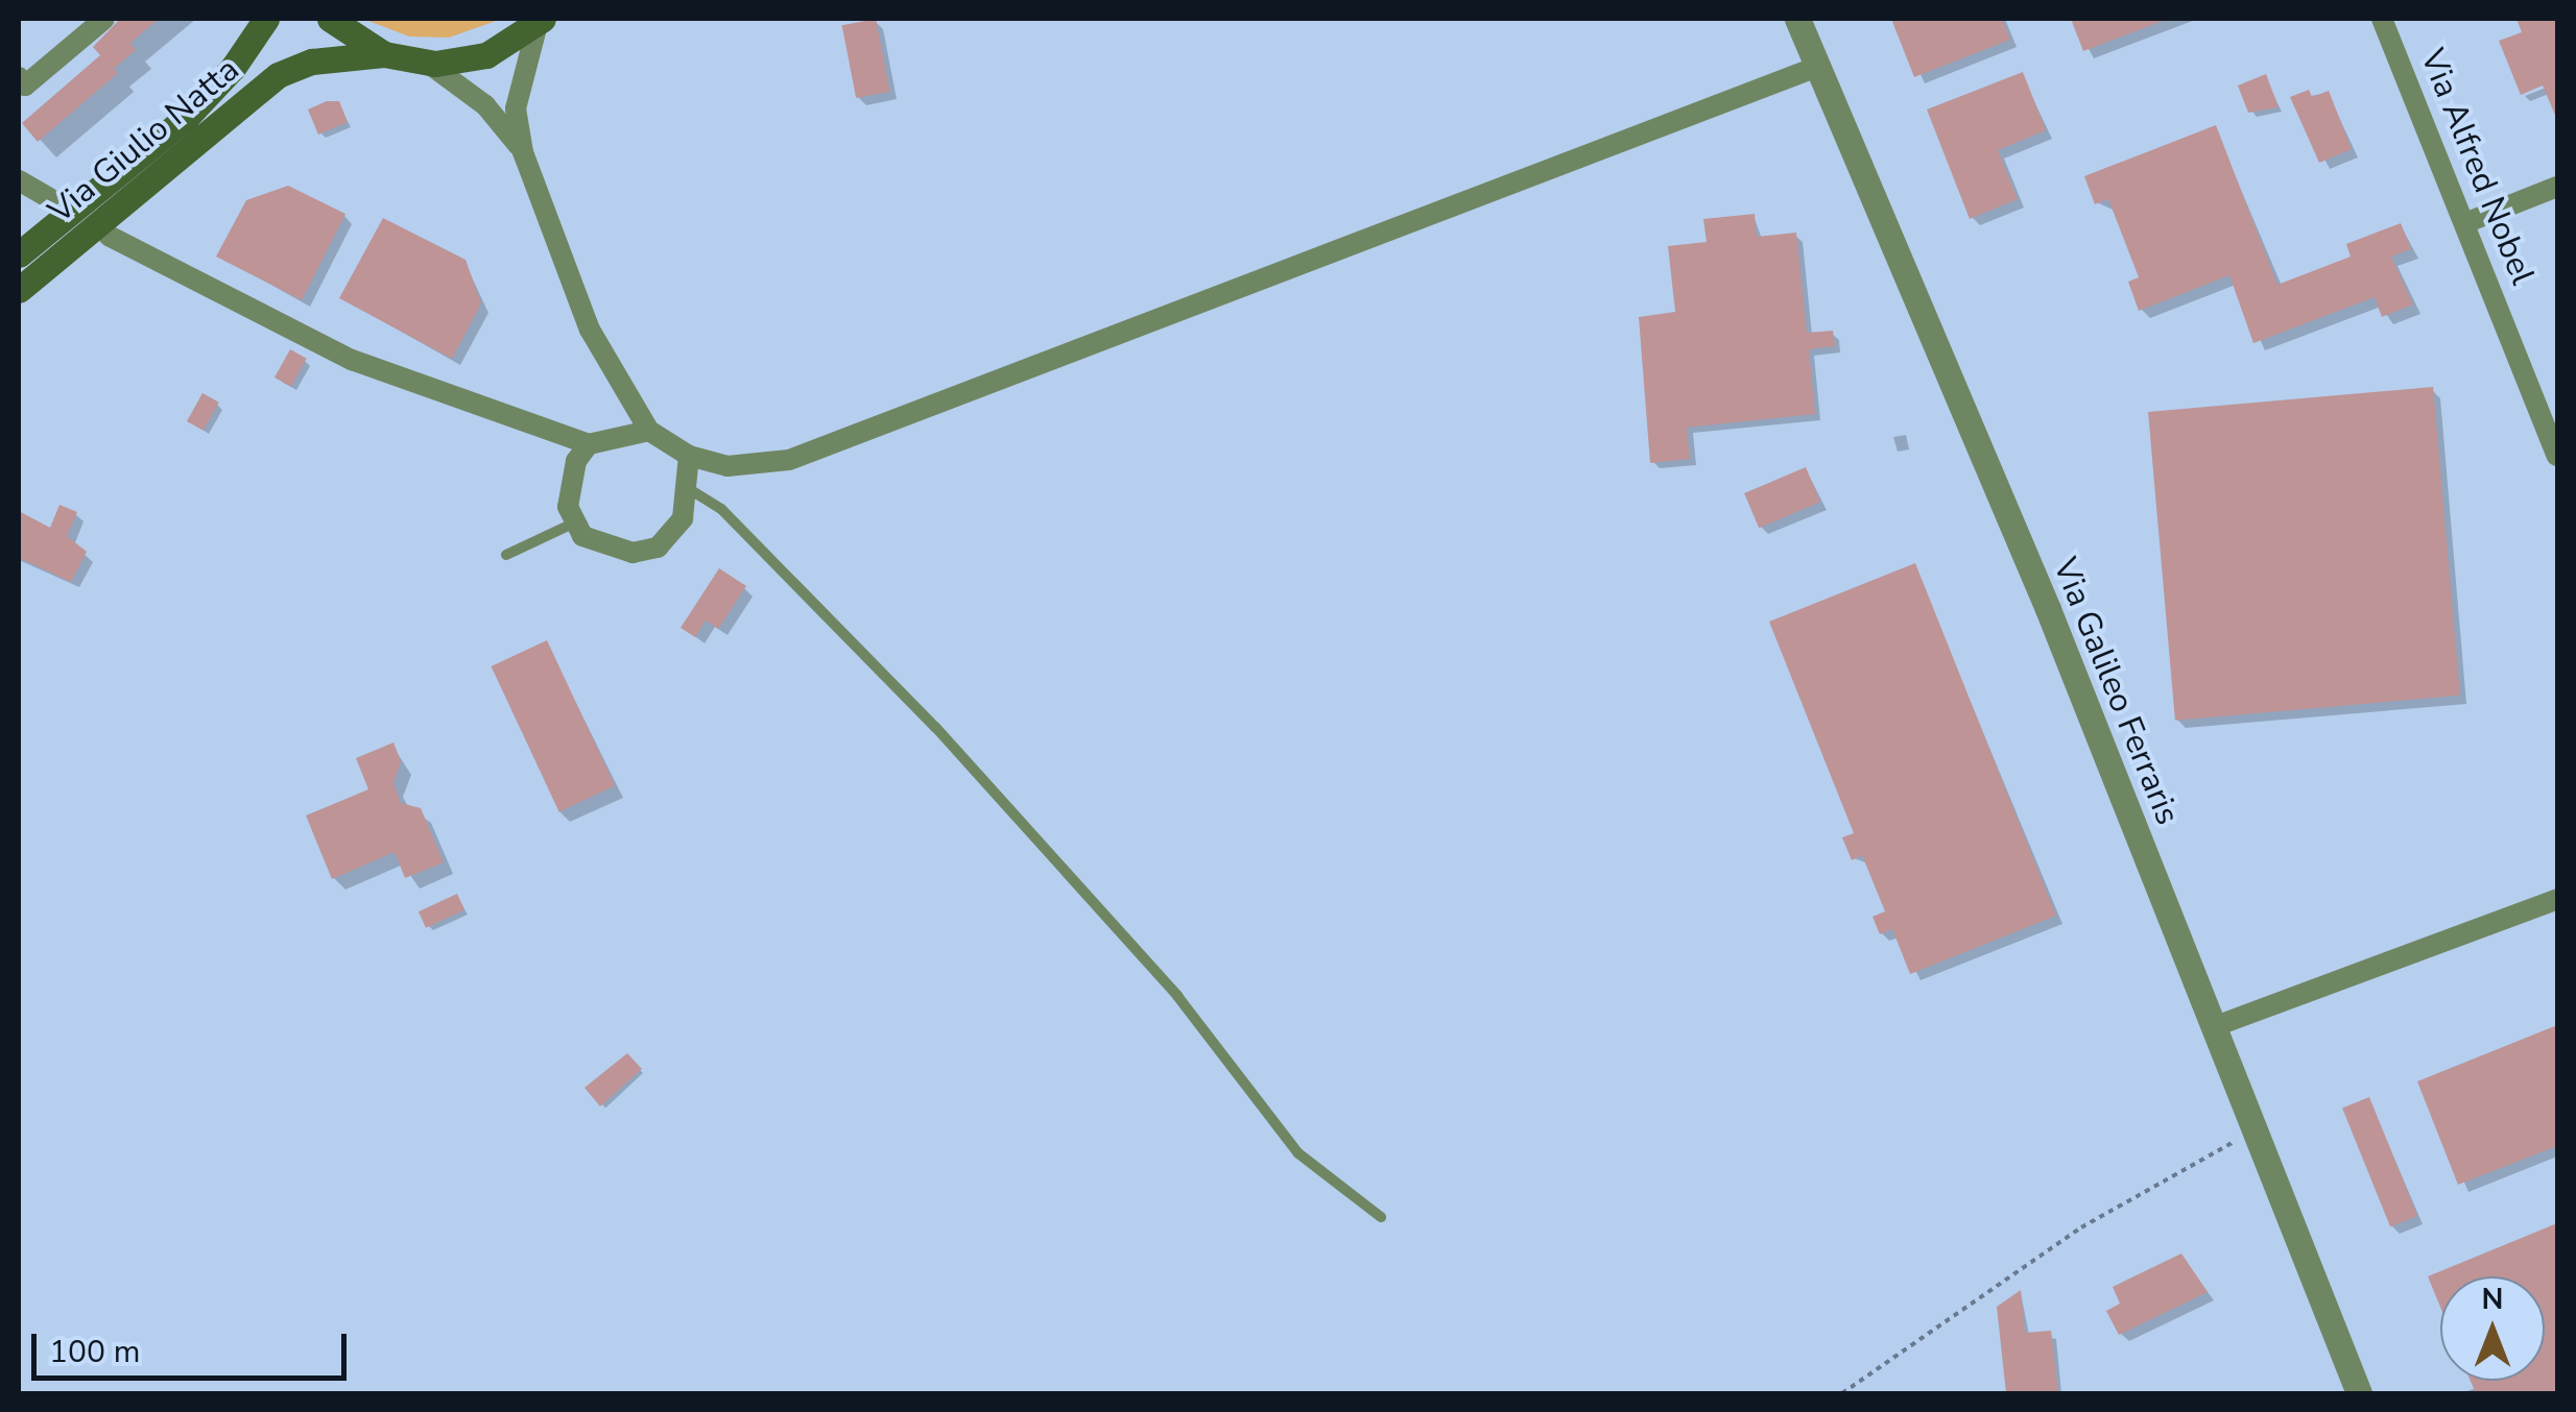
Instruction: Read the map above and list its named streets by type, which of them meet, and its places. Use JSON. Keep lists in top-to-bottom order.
{
  "streets": {
    "main road": ["Via Giulio Natta"],
    "street": ["Via Alfred Nobel", "Via Galileo Ferraris"]
  },
  "scale_bar": "100 m",
  "north": "top"
}
